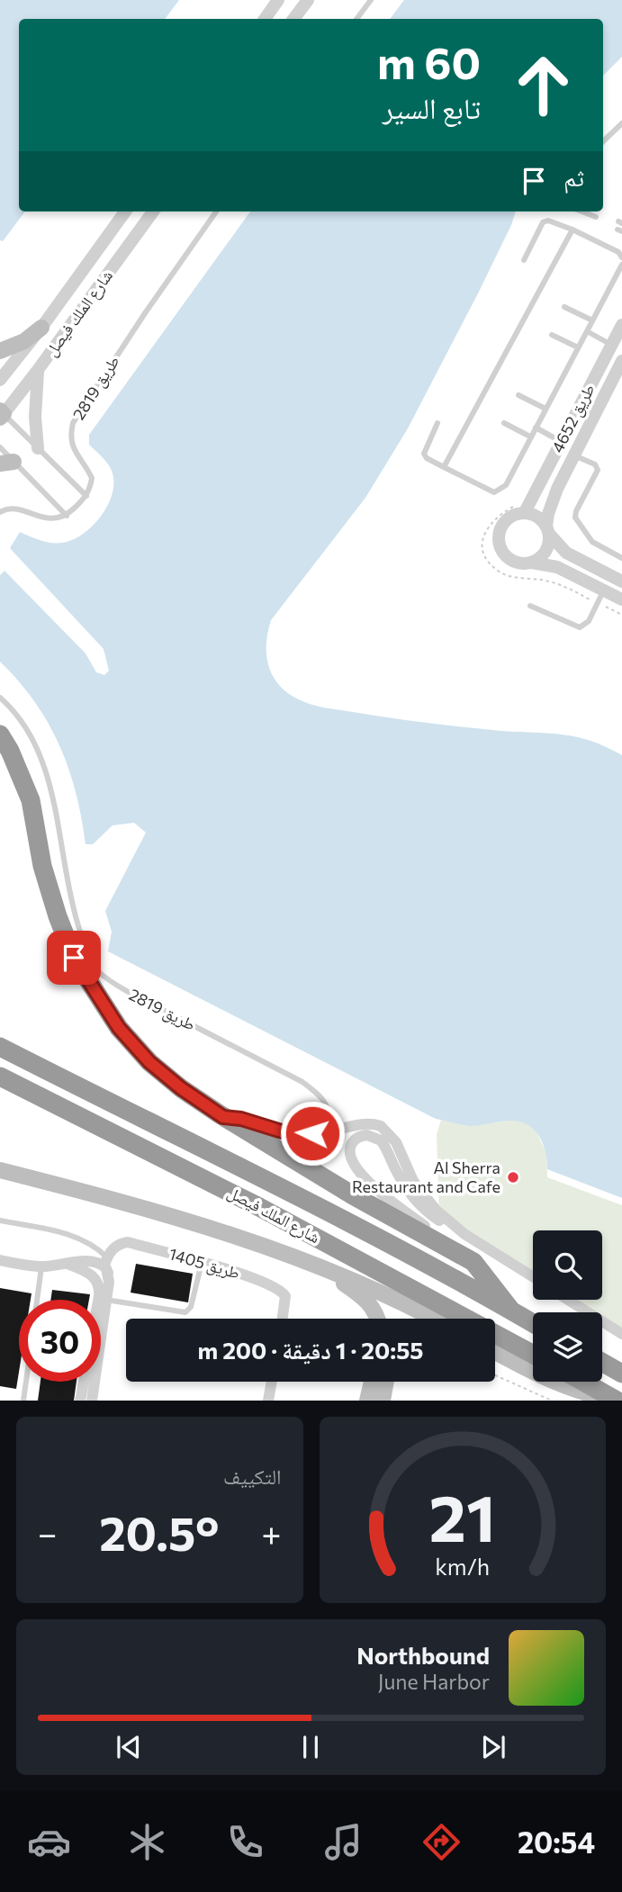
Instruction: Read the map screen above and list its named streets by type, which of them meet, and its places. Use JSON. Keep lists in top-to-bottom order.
{
  "streets": {
    "highway": ["شارع الملك فيصل"],
    "street": ["طريق 4652", "طريق 1405"],
    "lane": ["طريق 2819"]
  },
  "places": ["Al Sherra Restaurant and Cafe"],
  "page": {
    "turn": ["60 m", "تابع السير"],
    "then": "ثم",
    "limit": "30",
    "trip": "20:55 · 1 دقيقة · 200 m",
    "tile": "التكييف",
    "heat": ["−", "20.5°", "+"],
    "song": ["Northbound", "June Harbor"],
    "tabs": "20:54",
    "gauge": ["21", "km/h"]
  }
}
